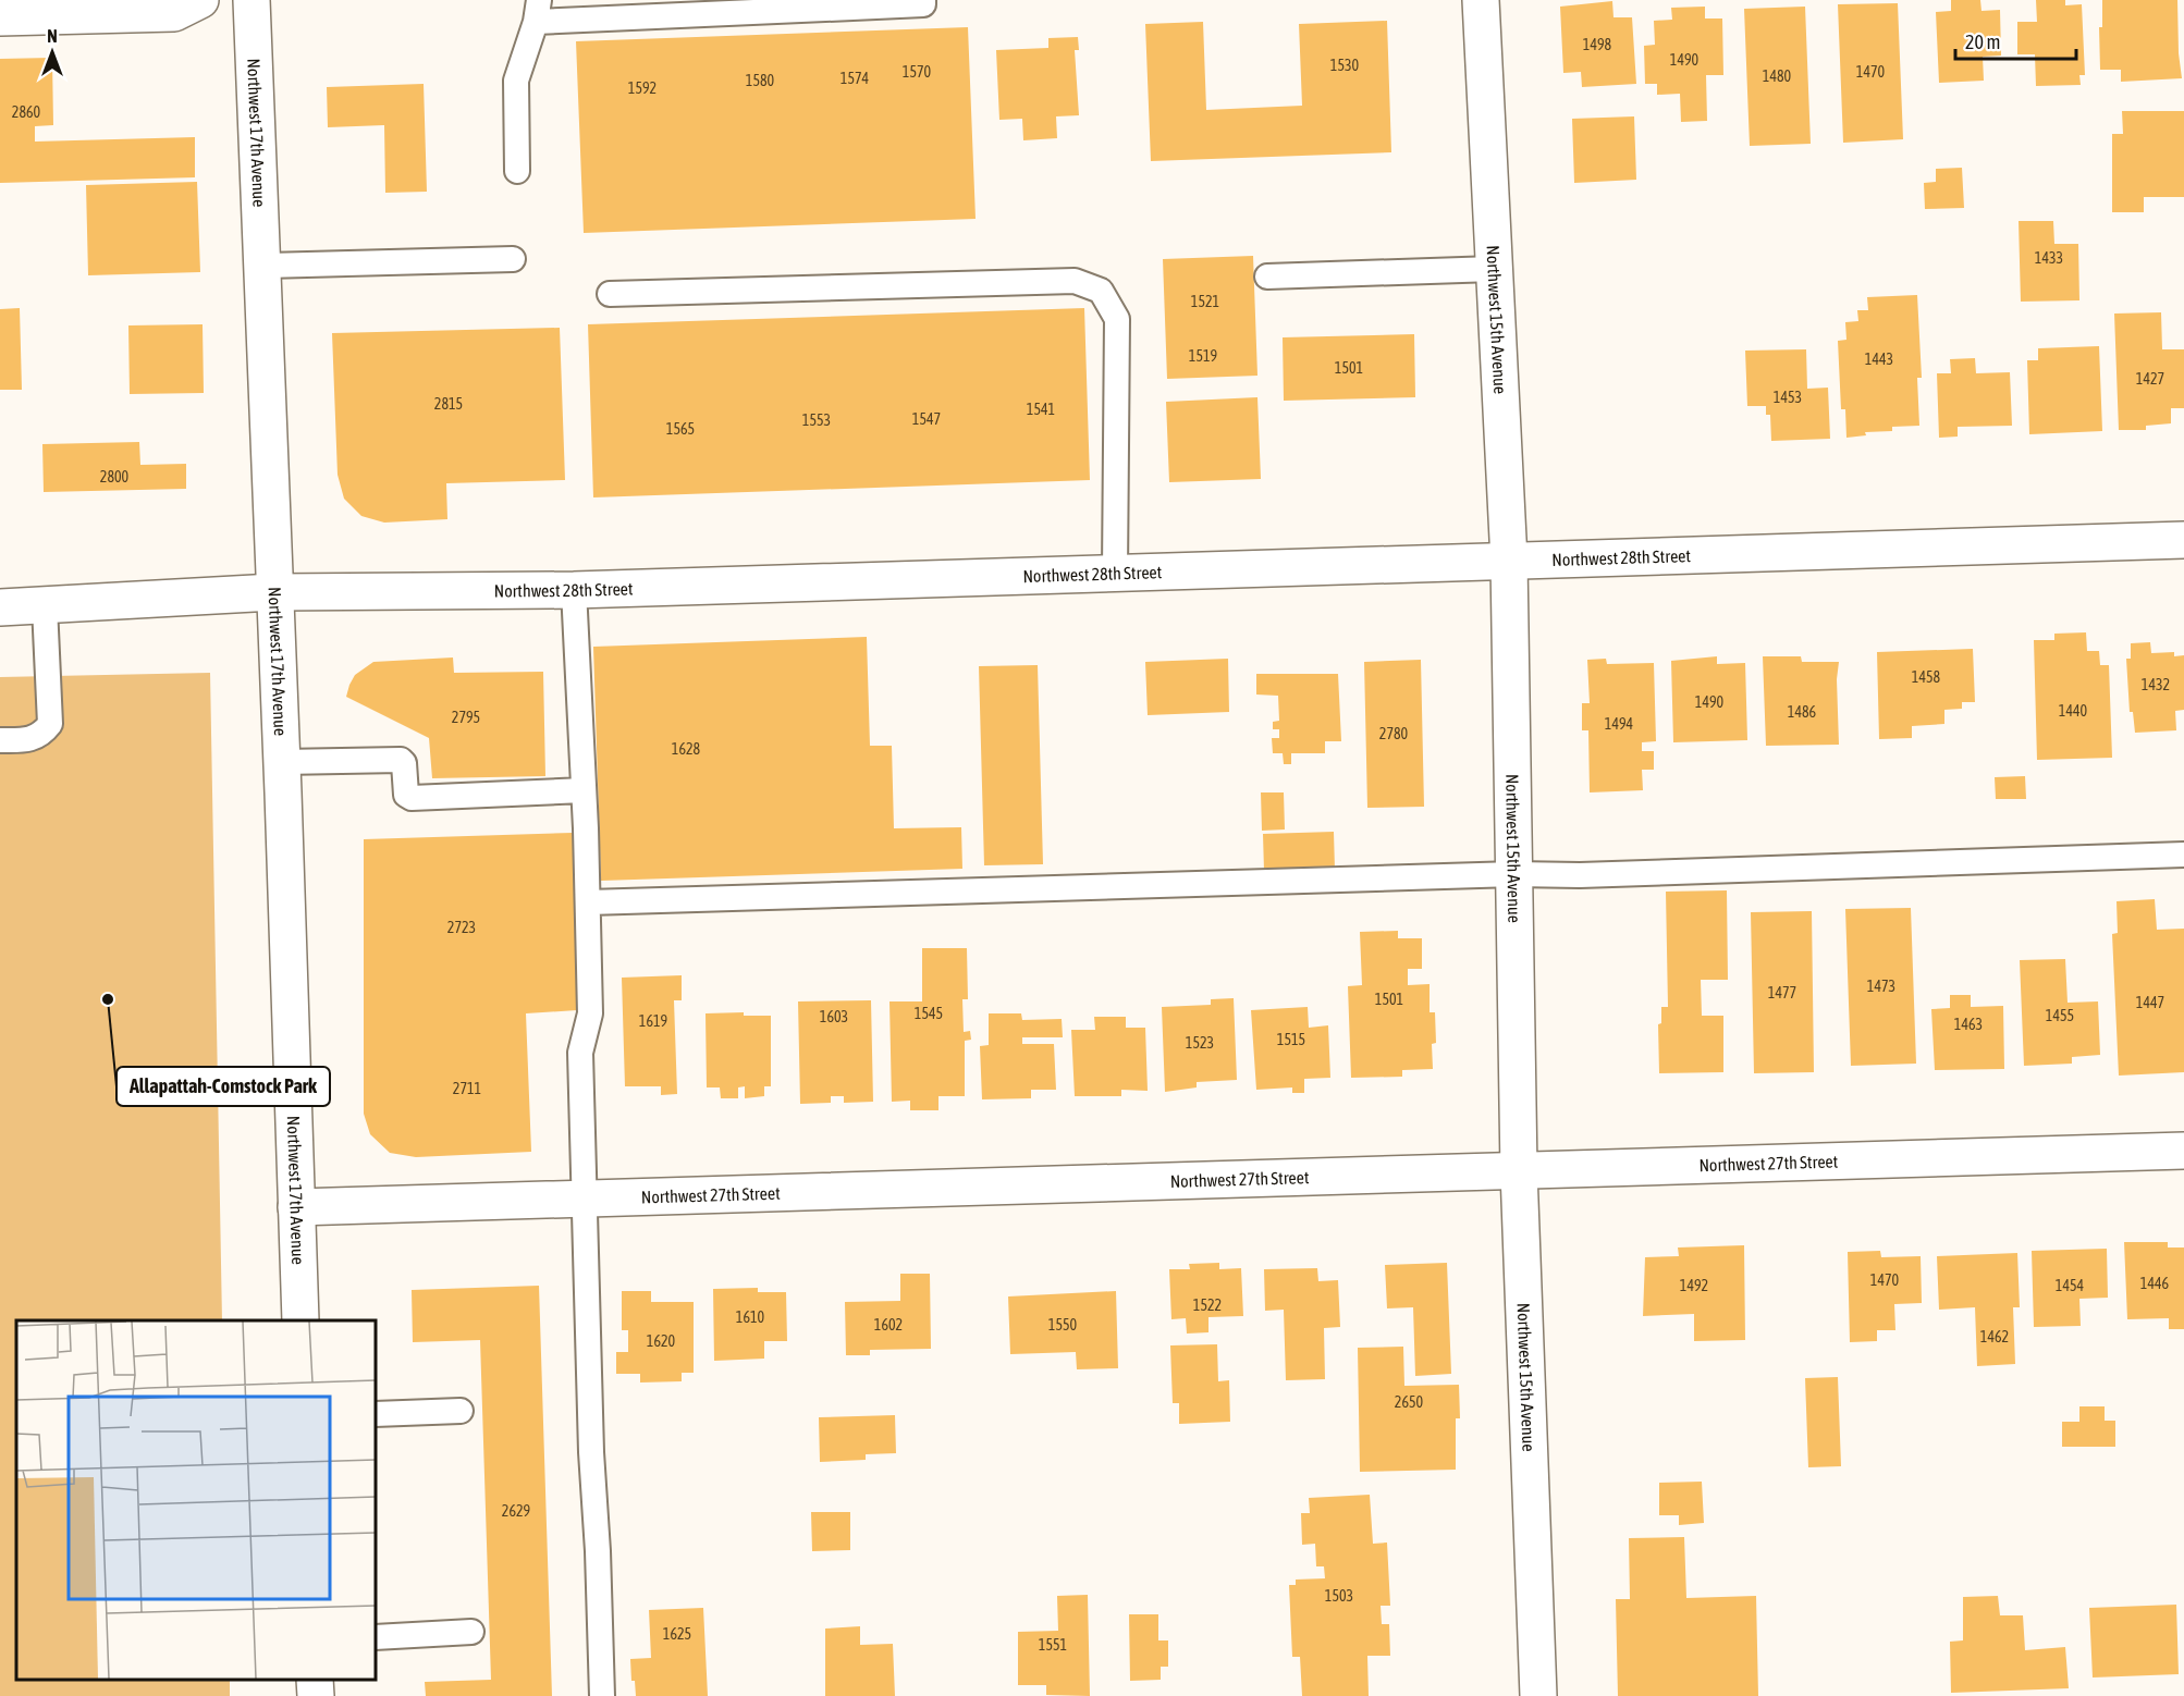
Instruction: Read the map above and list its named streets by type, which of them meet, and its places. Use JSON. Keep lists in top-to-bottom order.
{
  "streets": {
    "street": [
      "Northwest 17th Avenue",
      "Northwest 15th Avenue",
      "Northwest 28th Street",
      "Northwest 27th Street"
    ]
  },
  "crossings": [
    ["Northwest 17th Avenue", "Northwest 28th Street"],
    ["Northwest 17th Avenue", "Northwest 27th Street"],
    ["Northwest 15th Avenue", "Northwest 28th Street"],
    ["Northwest 15th Avenue", "Northwest 27th Street"]
  ],
  "places": ["Allapattah-Comstock Park"],
  "house_numbers": [
    "1498",
    "1490",
    "1530",
    "1570",
    "1470",
    "1480",
    "1574",
    "1580",
    "1592",
    "2860",
    "1433",
    "1521",
    "1519",
    "1443",
    "1501",
    "1427",
    "1453",
    "2815",
    "1541",
    "1547",
    "1553",
    "1565",
    "2800",
    "1458",
    "1432",
    "1490",
    "1440",
    "1486",
    "2795",
    "1494",
    "2780",
    "1628",
    "2723",
    "1473",
    "1477",
    "1501",
    "1447",
    "1545",
    "1455",
    "1603",
    "1619",
    "1463",
    "1515",
    "1523",
    "2711",
    "1470",
    "1446",
    "1492",
    "1454",
    "1522",
    "1610",
    "1602",
    "1550",
    "1462",
    "1620",
    "2650",
    "2629",
    "1503",
    "1625",
    "1551"
  ],
  "scale_bar": "20 m",
  "north": "top"
}
